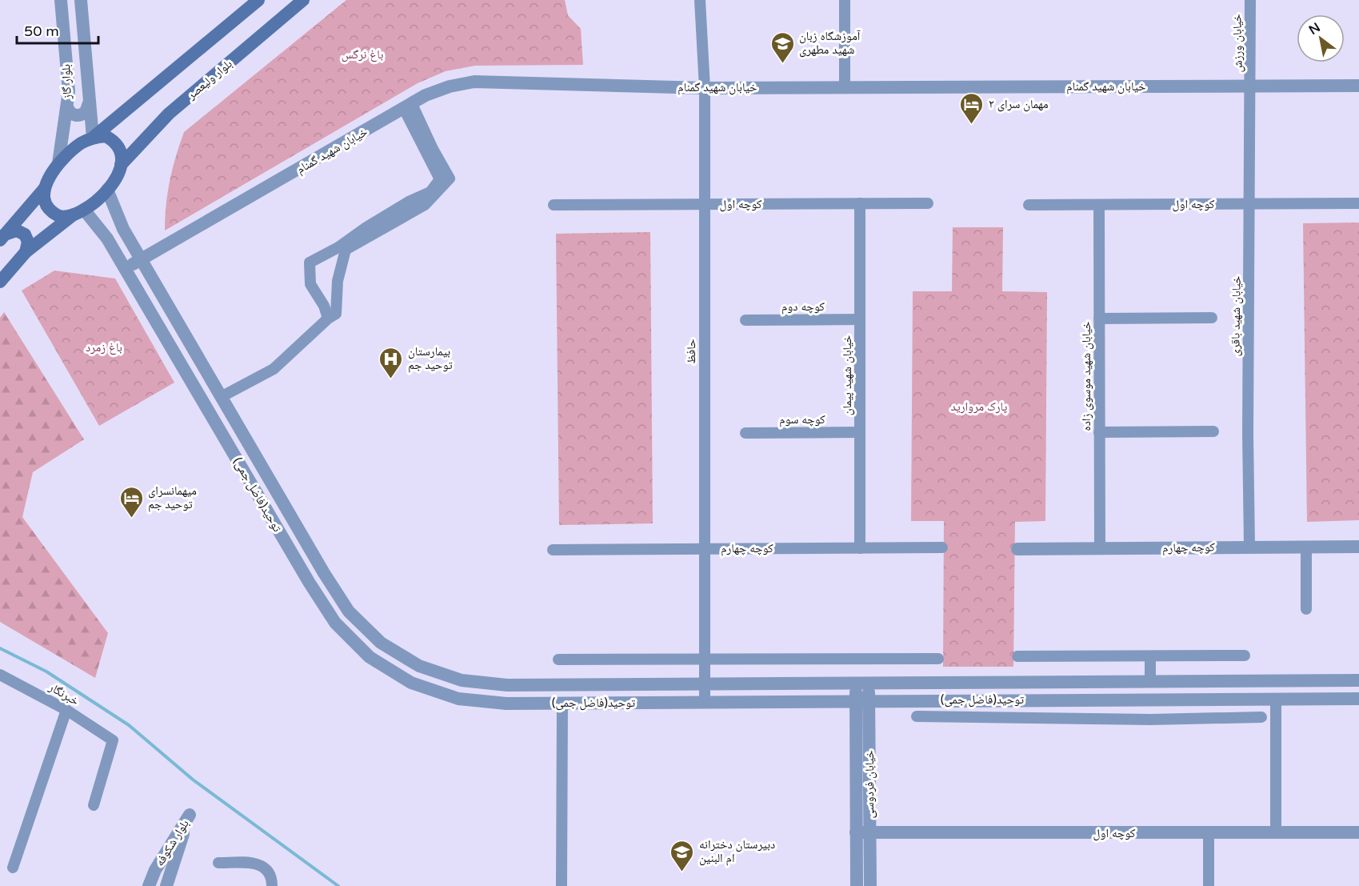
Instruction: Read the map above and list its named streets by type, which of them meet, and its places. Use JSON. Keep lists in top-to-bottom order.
{
  "streets": {
    "main road": ["بلوار ولیعصر"],
    "street": [
      "خیابان ورزش",
      "بلوار گاز",
      "خیابان شهید گمنام",
      "کوچه اول",
      "کوچه دوم",
      "خیابان شهید باقری",
      "حافظ",
      "خیابان شهید پیمان",
      "خیابان شهید موسوی زاده",
      "کوچه سوم",
      "توحید(فاضل جمی)",
      "کوچه چهارم",
      "خبرنگار",
      "خیابان فردوسی",
      "بلوار شکوفه"
    ]
  },
  "crossings": [
    ["خیابان ورزش", "خیابان شهید گمنام"],
    ["خیابان ورزش", "خیابان شهید باقری"],
    ["بلوار ولیعصر", "توحید(فاضل جمی)"],
    ["خیابان شهید گمنام", "خیابان شهید باقری"],
    ["خیابان شهید گمنام", "حافظ"],
    ["خیابان شهید گمنام", "توحید(فاضل جمی)"],
    ["کوچه اول", "خیابان شهید باقری"],
    ["کوچه اول", "حافظ"],
    ["کوچه اول", "خیابان شهید پیمان"],
    ["کوچه اول", "خیابان شهید موسوی زاده"],
    ["کوچه اول", "خیابان فردوسی"],
    ["کوچه دوم", "خیابان شهید پیمان"],
    ["خیابان شهید باقری", "کوچه چهارم"],
    ["حافظ", "توحید(فاضل جمی)"],
    ["حافظ", "کوچه چهارم"],
    ["خیابان شهید پیمان", "کوچه سوم"],
    ["خیابان شهید پیمان", "کوچه چهارم"],
    ["خیابان شهید موسوی زاده", "کوچه چهارم"],
    ["توحید(فاضل جمی)", "خیابان فردوسی"]
  ],
  "parks": ["باغ نرگس", "باغ زمرد", "پارک مروارید"],
  "places": {
    "school or university": ["آموزشگاه زبان شهید مطهری", "دبیرستان دخترانه ام البنین"],
    "hotel": ["مهمان سرای ۲", "میهمانسرای توحید جم"],
    "hospital": ["بیمارستان توحید جم"]
  },
  "scale_bar": "50 m",
  "north": "top left"
}
